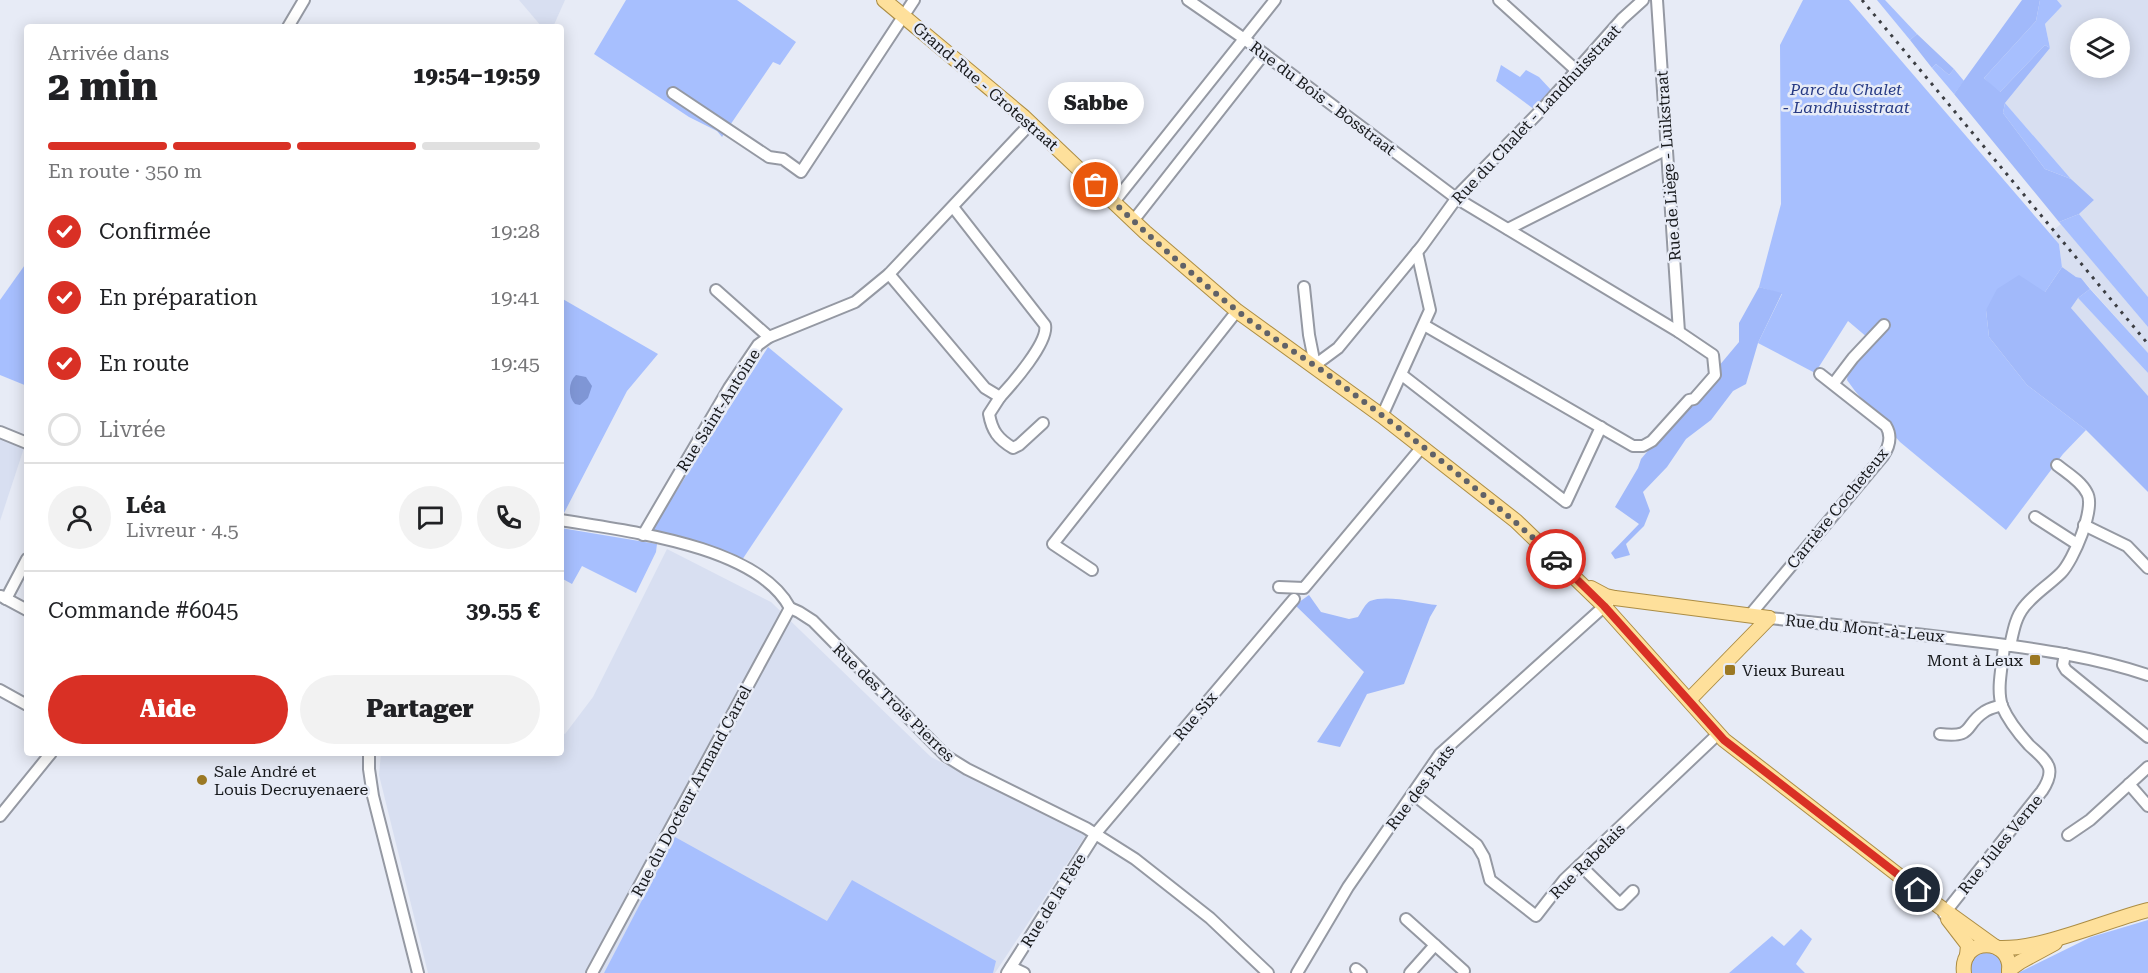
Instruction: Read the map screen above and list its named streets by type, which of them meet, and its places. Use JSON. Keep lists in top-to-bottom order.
{
  "streets": {
    "main road": ["Grand-Rue - Grotestraat", "Rue du Mont-à-Leux"],
    "street": [
      "Rue du Bois - Bosstraat",
      "Rue du Chalet - Landhuisstraat",
      "Rue de Liège - Luikstraat",
      "Rue Saint-Antoine",
      "Carrière Cocheteux",
      "Rue des Trois Pierres",
      "Rue Six",
      "Rue des Piats",
      "Rue du Docteur Armand Carrel",
      "Rue Jules Verne",
      "Rue Rabelais",
      "Rue de la Fère"
    ]
  },
  "crossings": [
    ["Grand-Rue - Grotestraat", "Rue du Chalet - Landhuisstraat"],
    ["Grand-Rue - Grotestraat", "Rue Saint-Antoine"],
    ["Grand-Rue - Grotestraat", "Rue du Mont-à-Leux"],
    ["Grand-Rue - Grotestraat", "Rue des Piats"],
    ["Grand-Rue - Grotestraat", "Rue Jules Verne"],
    ["Grand-Rue - Grotestraat", "Rue Rabelais"],
    ["Rue du Bois - Bosstraat", "Rue du Chalet - Landhuisstraat"],
    ["Rue du Bois - Bosstraat", "Rue de Liège - Luikstraat"],
    ["Rue Saint-Antoine", "Rue des Trois Pierres"],
    ["Carrière Cocheteux", "Rue du Mont-à-Leux"],
    ["Rue du Mont-à-Leux", "Rue des Piats"],
    ["Rue des Trois Pierres", "Rue Six"],
    ["Rue des Trois Pierres", "Rue du Docteur Armand Carrel"],
    ["Rue des Trois Pierres", "Rue de la Fère"],
    ["Rue Six", "Rue de la Fère"],
    ["Rue des Piats", "Rue Rabelais"]
  ],
  "parks": ["Parc du Chalet - Landhuisstraat"],
  "places": {
    "other": ["Sabbe", "Sale André et Louis Decruyenaere"],
    "transit": ["Mont à Leux", "Vieux Bureau"]
  },
  "page": {
    "heading": ["2 min", "Arrivée dans", "19:54–19:59"],
    "panel": [
      "Léa",
      "Livreur · 4.5",
      "Commande #6045",
      "39.55 €"
    ],
    "bubble": "Sabbe",
    "bar": "En route · 350 m",
    "list": [
      ["Confirmée", "19:28"],
      ["En préparation", "19:41"],
      ["En route", "19:45"],
      "Livrée"
    ],
    "buttons": ["Aide", "Partager"]
  }
}
